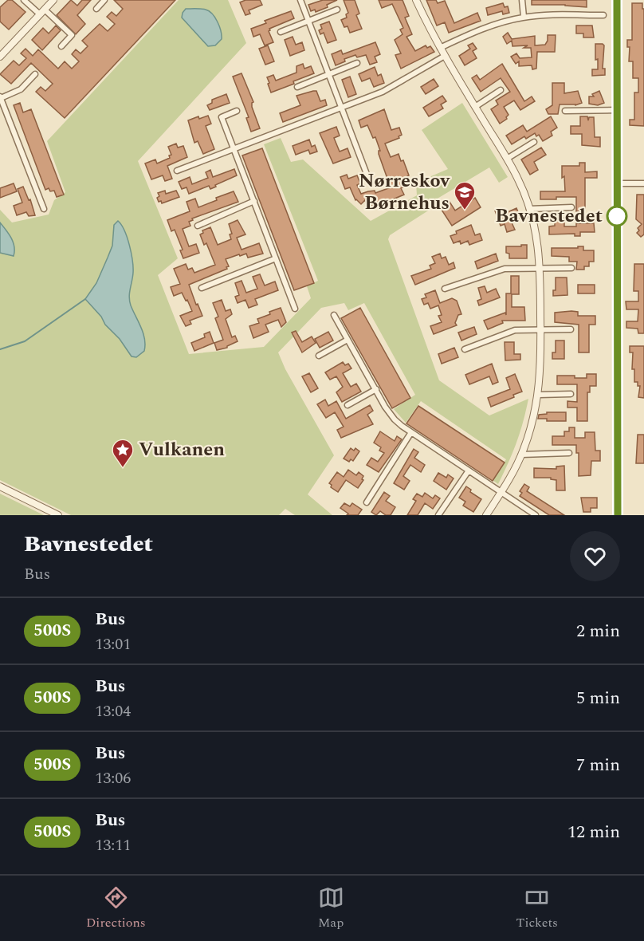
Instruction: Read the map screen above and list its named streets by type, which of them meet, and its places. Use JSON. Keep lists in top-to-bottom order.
{
  "places": {
    "school or university": ["Nørreskov Børnehus"],
    "other": ["Bavnestedet"],
    "place": ["Vulkanen"]
  },
  "lines": ["bus line 500S"],
  "page": {
    "heading": ["Bavnestedet", "Bus"],
    "list": [
      {
        "mark": "500S",
        "name": "Bus",
        "note": "13:01",
        "value": "2 min"
      },
      {
        "mark": "500S",
        "name": "Bus",
        "note": "13:04",
        "value": "5 min"
      },
      {
        "mark": "500S",
        "name": "Bus",
        "note": "13:06",
        "value": "7 min"
      },
      {
        "mark": "500S",
        "name": "Bus",
        "note": "13:11",
        "value": "12 min"
      }
    ],
    "tabs": ["Directions", "Map", "Tickets"]
  }
}
